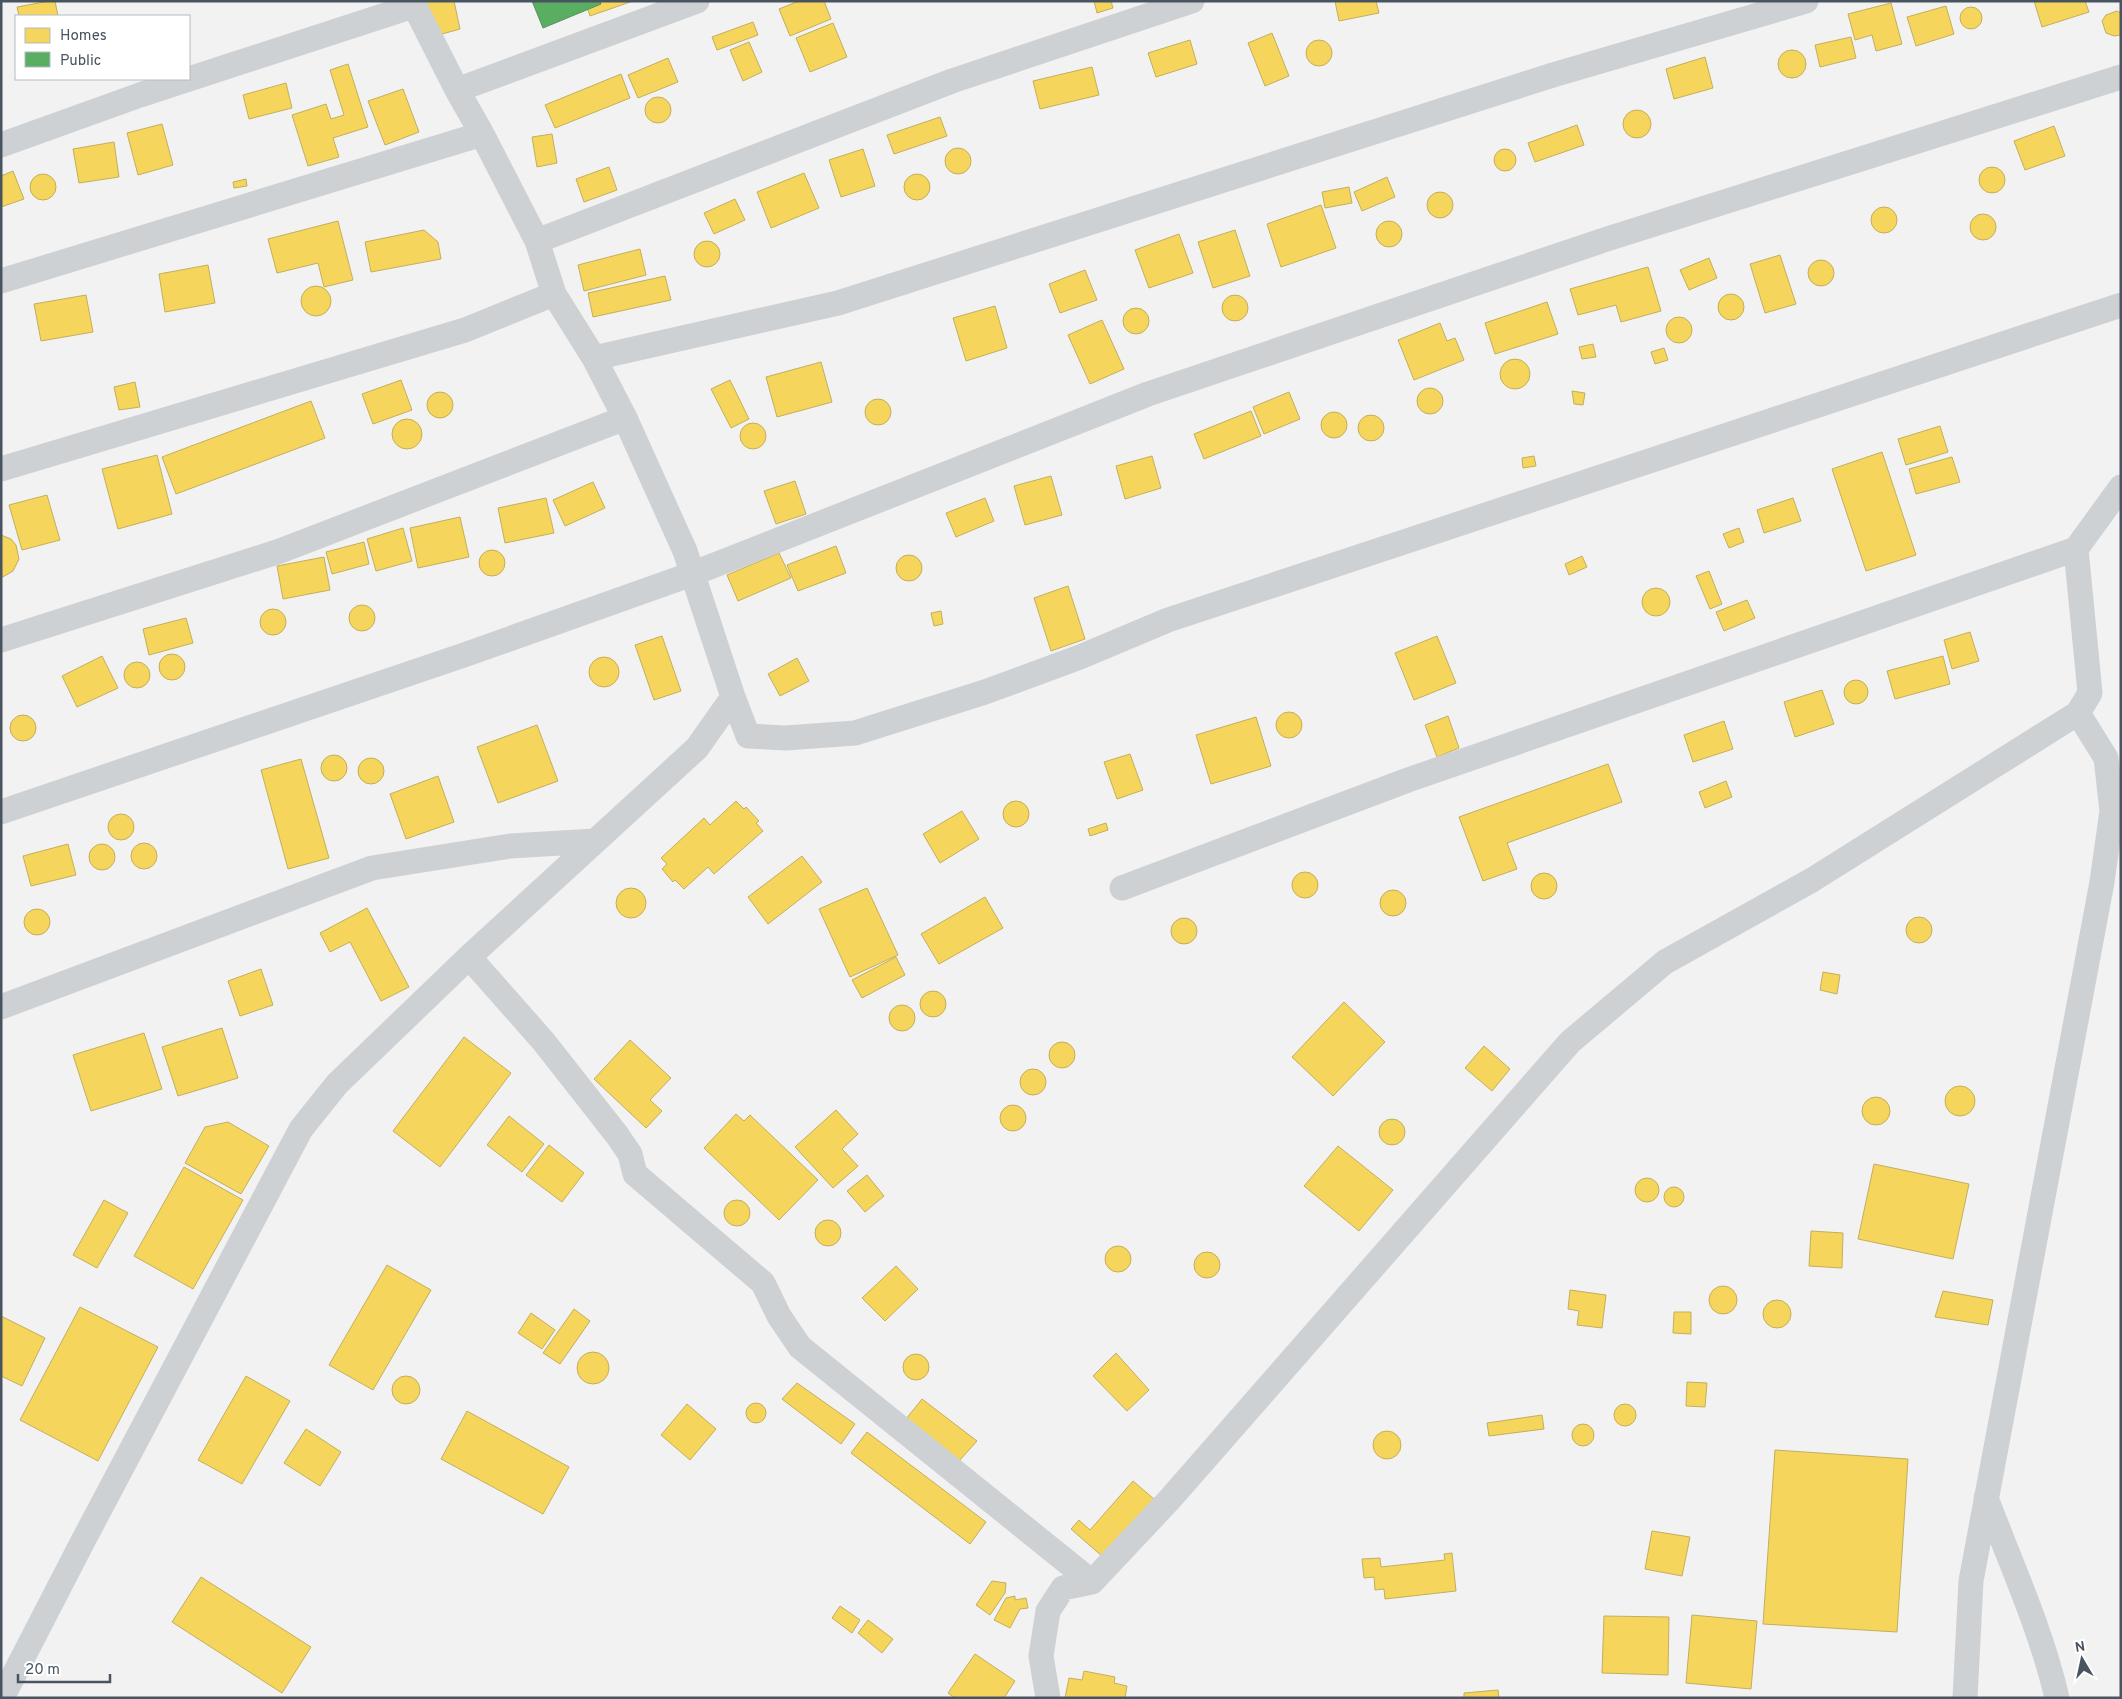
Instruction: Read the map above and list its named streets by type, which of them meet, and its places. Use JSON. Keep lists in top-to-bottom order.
{
  "legend": ["Homes", "Public"],
  "scale_bar": "20 m",
  "north": "top"
}
